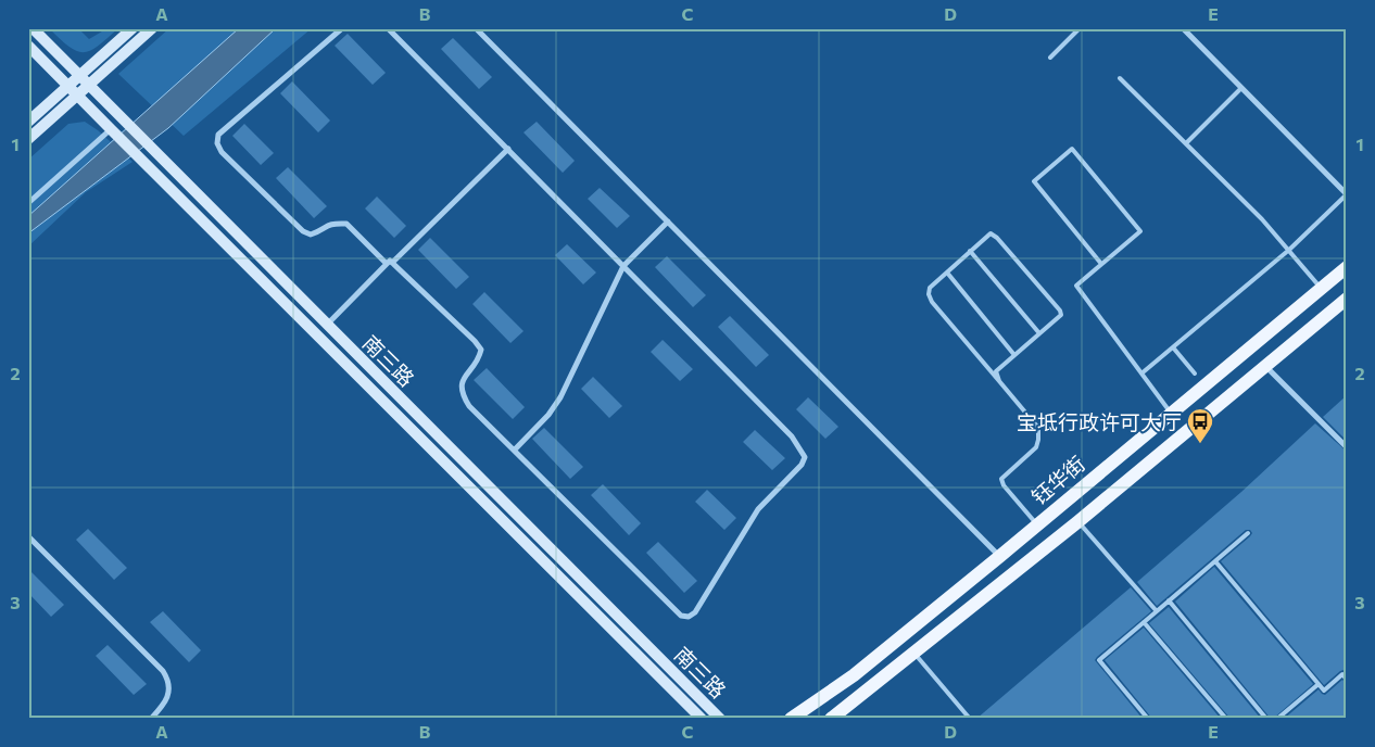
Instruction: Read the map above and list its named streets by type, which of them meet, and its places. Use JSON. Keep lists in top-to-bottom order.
{
  "streets": {
    "main road": ["钰华街"],
    "street": ["南三路"]
  },
  "places": {
    "bus stop": ["宝坻行政许可大厅"]
  },
  "grid": {
    "columns": [
      "A",
      "B",
      "C",
      "D",
      "E"
    ],
    "rows": ["1", "2", "3"]
  }
}
